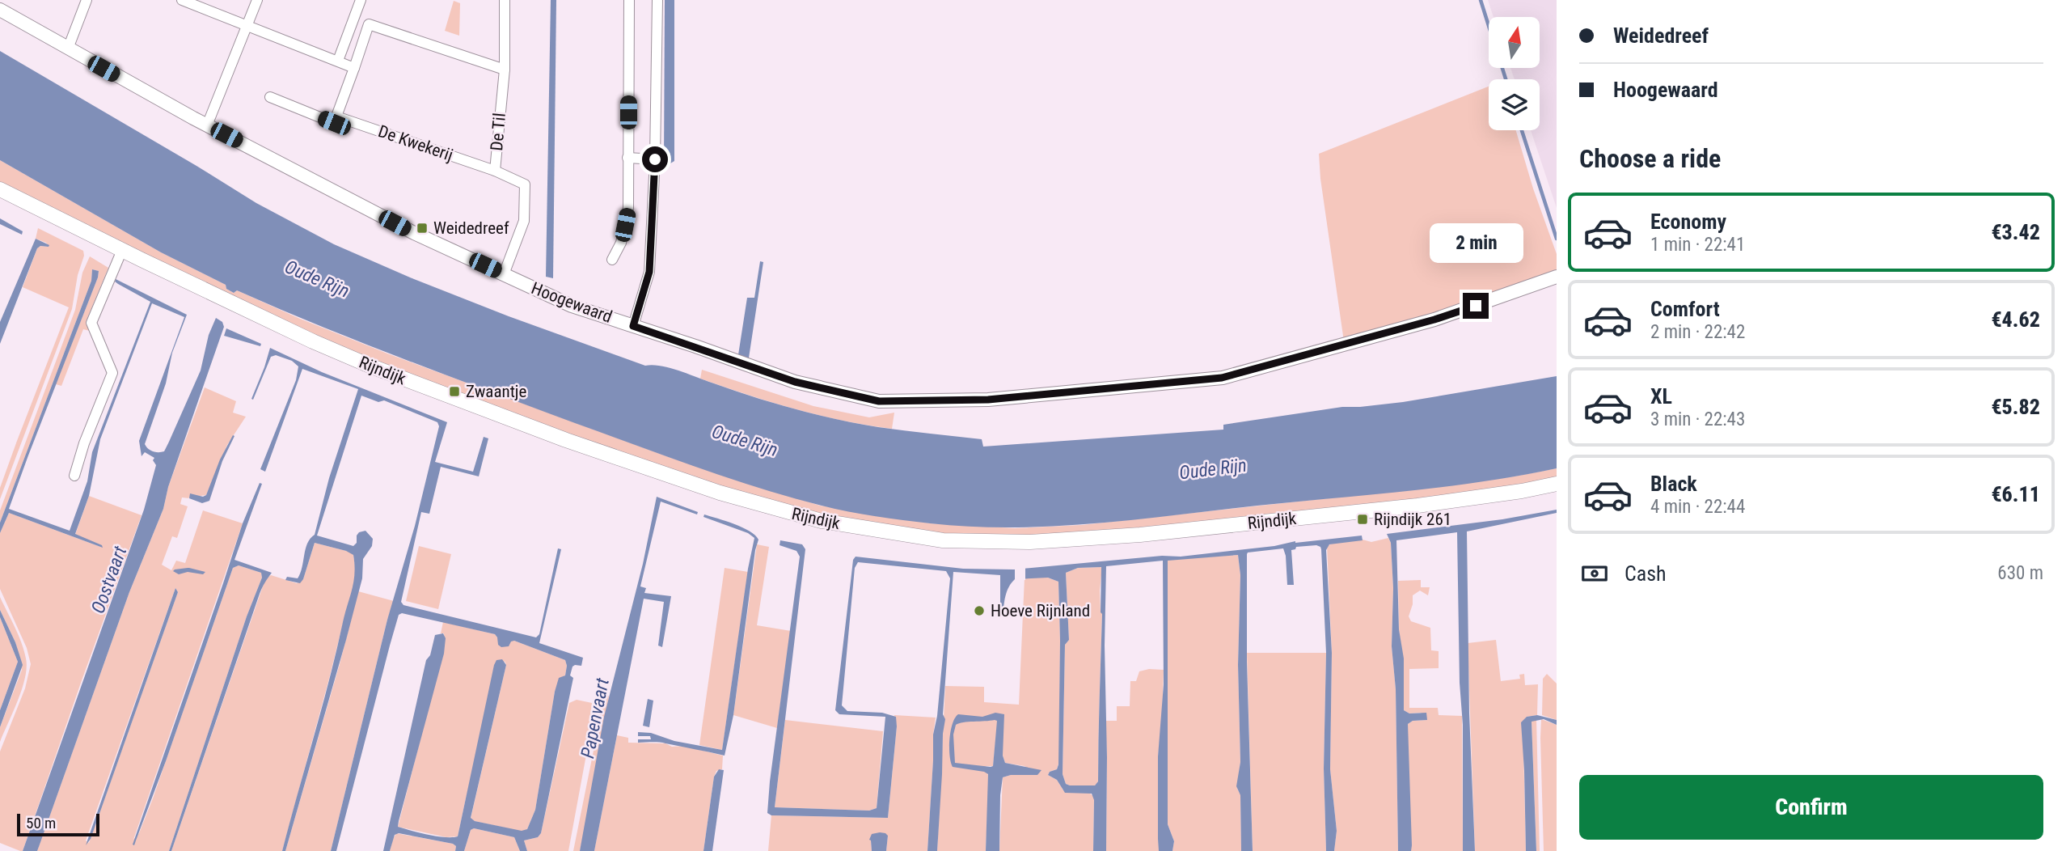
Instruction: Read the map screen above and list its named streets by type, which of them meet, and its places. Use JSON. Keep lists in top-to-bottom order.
{
  "streets": {
    "main road": ["Rijndijk"],
    "street": ["De Til", "De Kwekerij", "Hoogewaard"]
  },
  "crossings": [
    ["De Til", "De Kwekerij"],
    ["De Til", "Hoogewaard"]
  ],
  "water": ["Oude Rijn", "Oostvaart", "Papenvaart"],
  "places": {
    "transit": ["Weidedreef", "Zwaantje", "Rijndijk 261"],
    "other": ["Hoeve Rijnland"]
  },
  "scale_bar": "50 m",
  "north": "top",
  "page": {
    "banner": ["Weidedreef", "Hoogewaard"],
    "heading": "Choose a ride",
    "list": [
      {
        "name": "Economy",
        "note": "1 min · 22:41",
        "value": "€3.42"
      },
      {
        "name": "Comfort",
        "note": "2 min · 22:42",
        "value": "€4.62"
      },
      {
        "name": "XL",
        "note": "3 min · 22:43",
        "value": "€5.82"
      },
      {
        "name": "Black",
        "note": "4 min · 22:44",
        "value": "€6.11"
      }
    ],
    "bubble": "2 min",
    "pay": ["Cash", "630 m"],
    "buttons": "Confirm",
    "scale": "50 m"
  }
}
